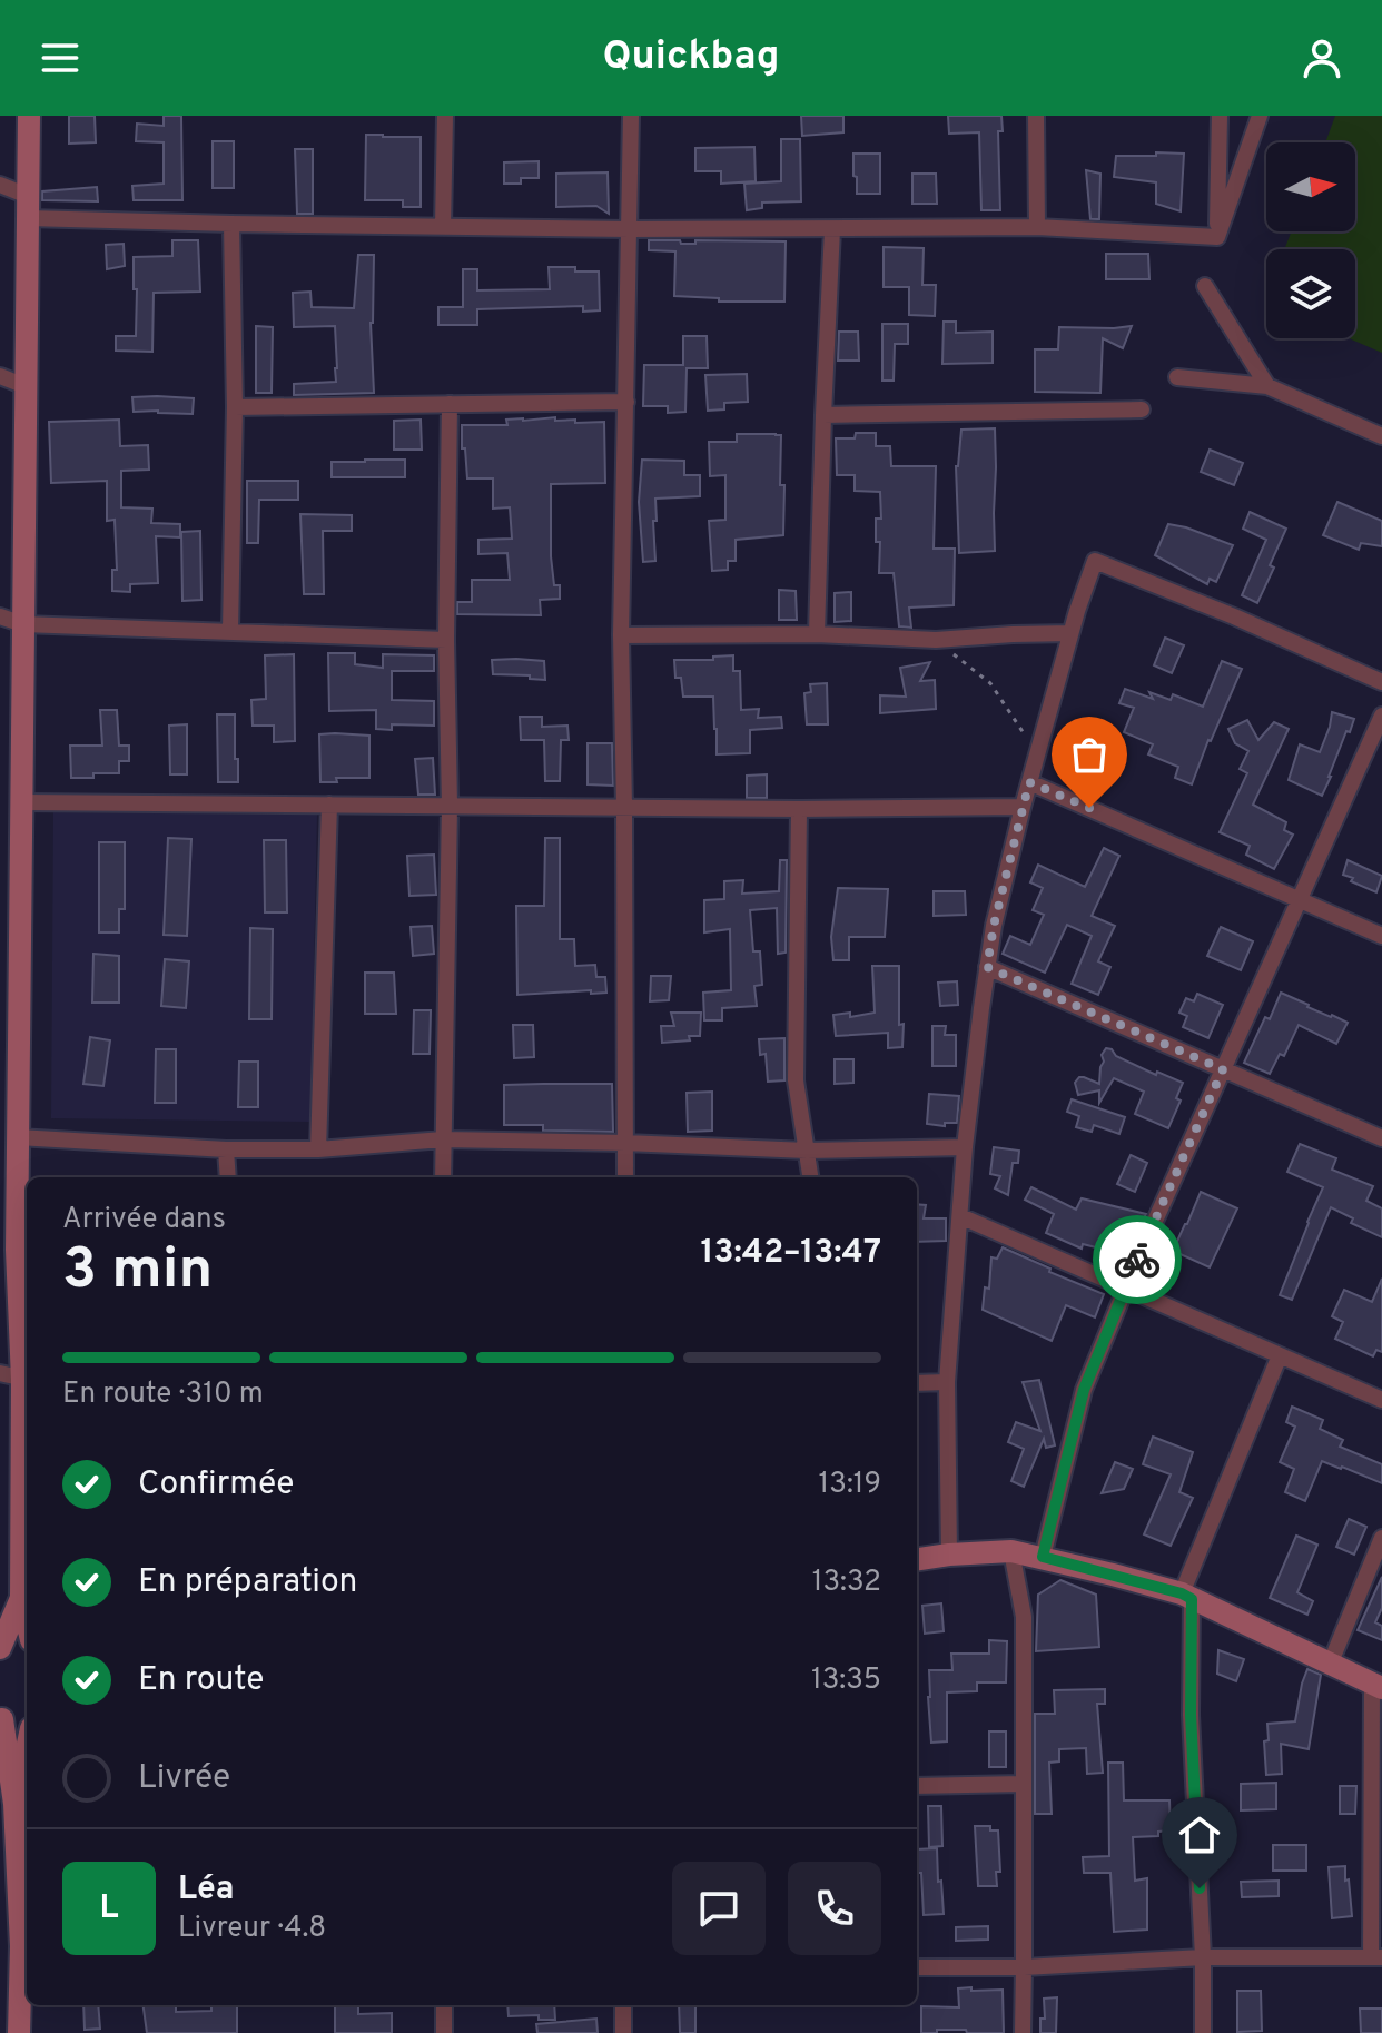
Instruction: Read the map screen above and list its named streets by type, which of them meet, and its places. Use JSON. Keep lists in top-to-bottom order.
{
  "north": "right",
  "page": {
    "header": "Quickbag",
    "heading": ["3 min", "Arrivée dans", "13:42–13:47"],
    "panel": ["Léa", "Livreur · 4.8"],
    "bar": "En route · 310 m",
    "list": [
      ["Confirmée", "13:19"],
      ["En préparation", "13:32"],
      ["En route", "13:35"],
      "Livrée"
    ],
    "round": "L"
  }
}
